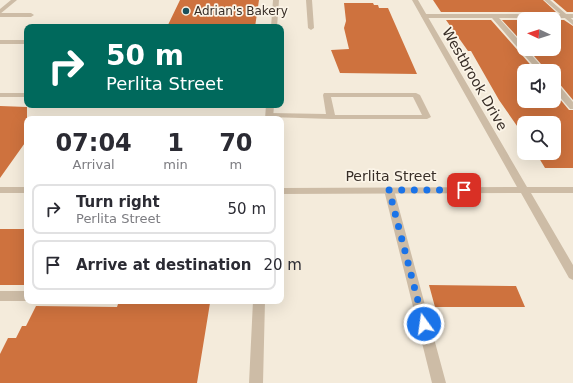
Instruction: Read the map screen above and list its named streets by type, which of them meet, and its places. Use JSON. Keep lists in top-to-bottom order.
{
  "streets": {
    "street": ["Westbrook Drive", "Perlita Street"]
  },
  "crossings": [
    ["Westbrook Drive", "Perlita Street"]
  ],
  "places": ["Adrian's Bakery"],
  "north": "left",
  "page": {
    "turn": ["50 m", "Perlita Street"],
    "eta": [
      "07:04",
      "Arrival",
      "1",
      "min",
      "70",
      "m"
    ],
    "list": [
      {
        "name": "Turn right",
        "note": "Perlita Street",
        "value": "50 m"
      },
      {
        "name": "Arrive at destination",
        "value": "20 m"
      }
    ]
  }
}
